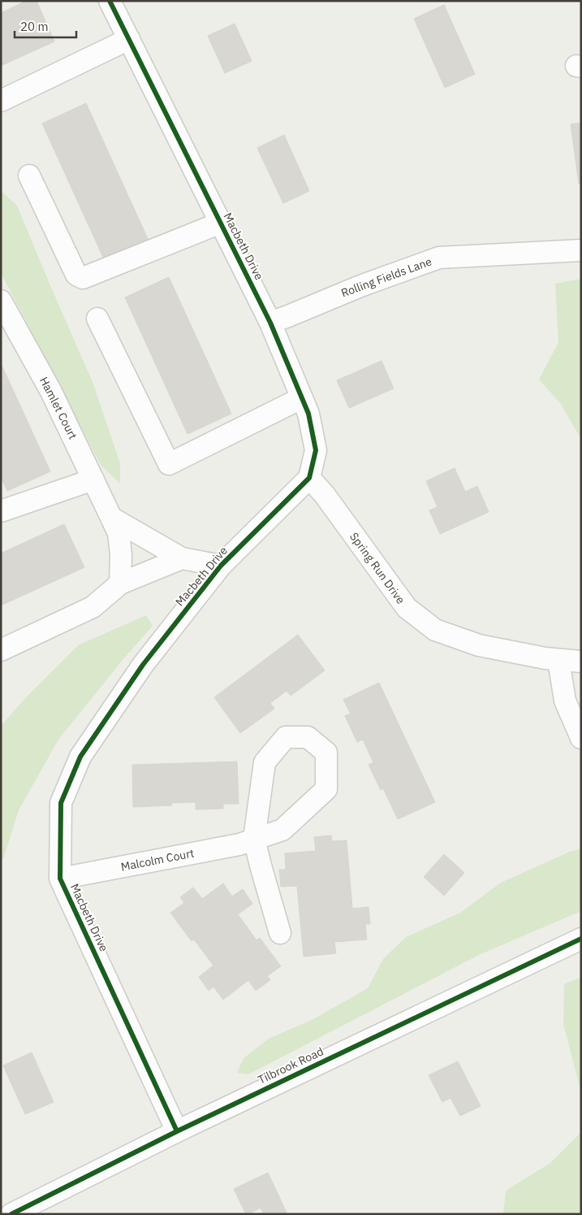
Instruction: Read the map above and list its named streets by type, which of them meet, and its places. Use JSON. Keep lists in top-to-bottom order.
{
  "streets": {
    "street": [
      "Macbeth Drive",
      "Rolling Fields Lane",
      "Hamlet Court",
      "Spring Run Drive",
      "Malcolm Court",
      "Tilbrook Road"
    ]
  },
  "crossings": [
    ["Macbeth Drive", "Rolling Fields Lane"],
    ["Macbeth Drive", "Spring Run Drive"],
    ["Macbeth Drive", "Malcolm Court"],
    ["Macbeth Drive", "Tilbrook Road"]
  ],
  "scale_bar": "20 m"
}
